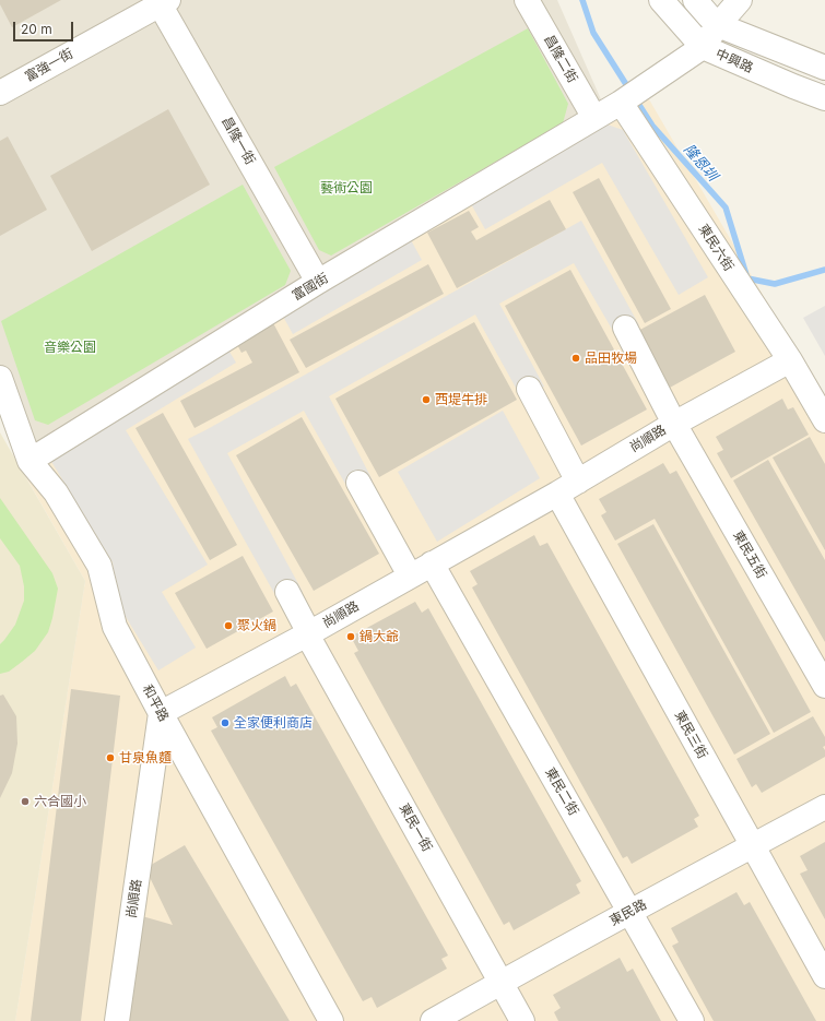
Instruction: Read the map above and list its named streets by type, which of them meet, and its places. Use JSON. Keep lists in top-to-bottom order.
{
  "streets": {
    "street": [
      "昌隆二街",
      "中興路",
      "富強一街",
      "昌隆一街",
      "東民六街",
      "富國街",
      "尚順路",
      "東民五街",
      "和平路",
      "東民三街",
      "東民二街",
      "東民一街",
      "東民路"
    ]
  },
  "crossings": [
    ["昌隆二街", "富國街"],
    ["富強一街", "昌隆一街"],
    ["昌隆一街", "富國街"],
    ["東民六街", "尚順路"],
    ["富國街", "和平路"],
    ["尚順路", "東民五街"],
    ["尚順路", "和平路"],
    ["尚順路", "東民三街"],
    ["尚順路", "東民二街"],
    ["尚順路", "東民一街"],
    ["東民三街", "東民路"],
    ["東民二街", "東民路"],
    ["東民一街", "東民路"]
  ],
  "water": ["隆恩圳"],
  "parks": ["藝術公園", "音樂公園"],
  "places": [
    "品田牧場",
    "西堤牛排",
    "聚火鍋",
    "鍋大爺",
    "全家便利商店",
    "甘泉魚麵",
    "六合國小"
  ],
  "scale_bar": "20 m"
}
